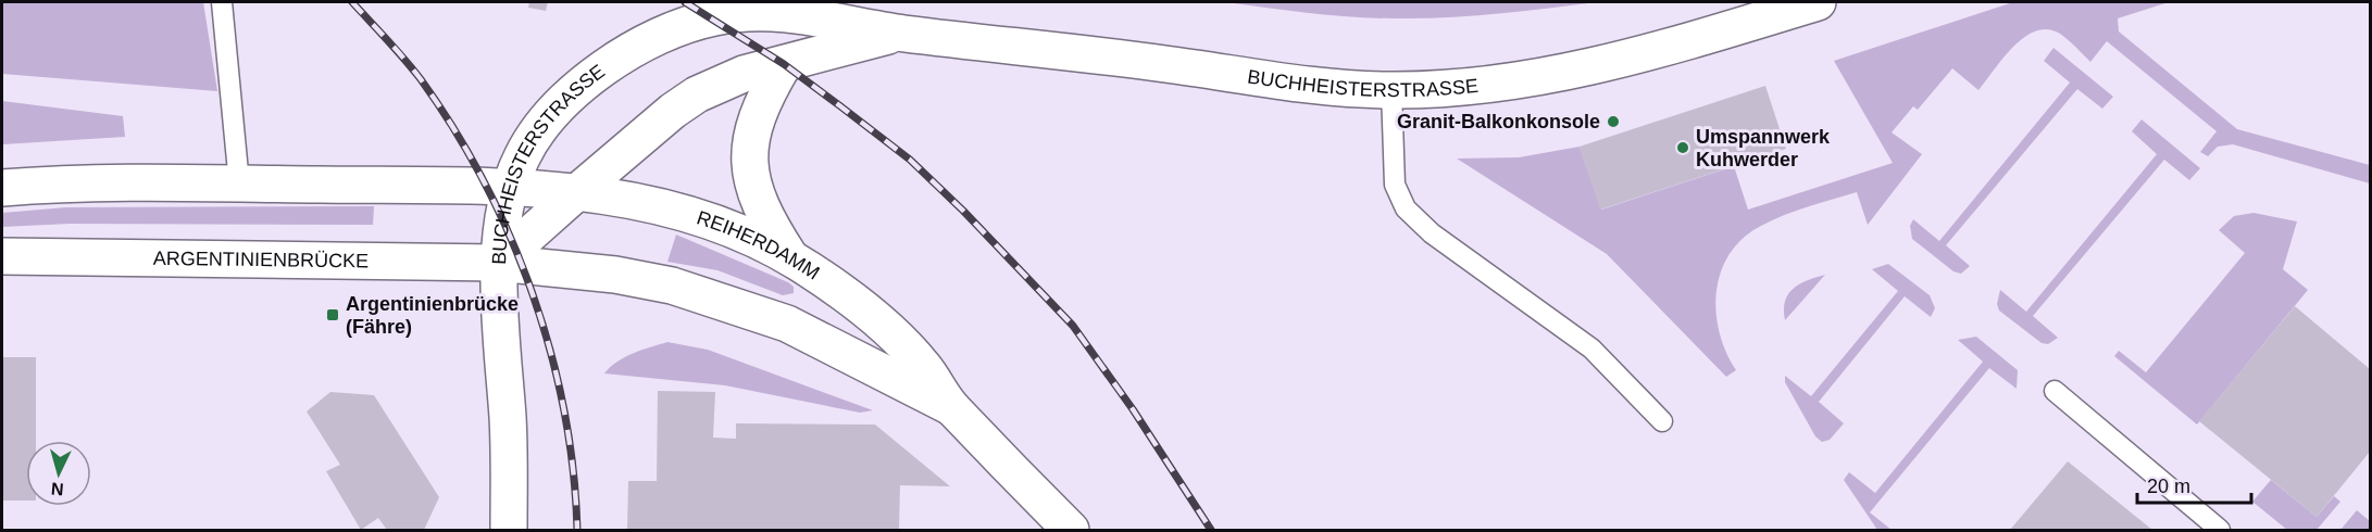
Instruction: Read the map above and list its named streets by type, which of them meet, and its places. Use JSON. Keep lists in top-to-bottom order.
{
  "streets": {
    "street": ["BUCHHEISTERSTRASSE", "REIHERDAMM", "ARGENTINIENBRÜCKE"]
  },
  "crossings": [
    ["BUCHHEISTERSTRASSE", "REIHERDAMM"],
    ["BUCHHEISTERSTRASSE", "ARGENTINIENBRÜCKE"],
    ["REIHERDAMM", "ARGENTINIENBRÜCKE"]
  ],
  "places": {
    "other": ["Granit-Balkonkonsole", "Umspannwerk Kuhwerder"],
    "transit": ["Argentinienbrücke (Fähre)"]
  },
  "scale_bar": "20 m",
  "north": "bottom"
}
